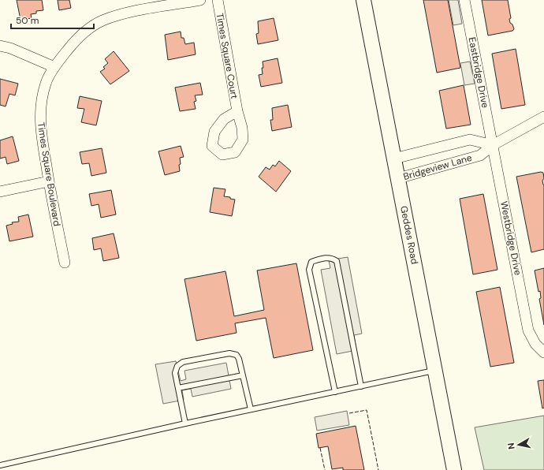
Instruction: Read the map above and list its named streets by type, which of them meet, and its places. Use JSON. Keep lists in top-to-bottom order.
{
  "streets": {
    "main road": ["Geddes Road"],
    "street": [
      "Times Square Court",
      "Eastbridge Drive",
      "Bridgeview Lane",
      "Times Square Boulevard",
      "Westbridge Drive"
    ]
  },
  "crossings": [
    ["Eastbridge Drive", "Bridgeview Lane"],
    ["Eastbridge Drive", "Westbridge Drive"],
    ["Bridgeview Lane", "Geddes Road"],
    ["Bridgeview Lane", "Westbridge Drive"]
  ],
  "scale_bar": "50 m",
  "north": "left"
}
